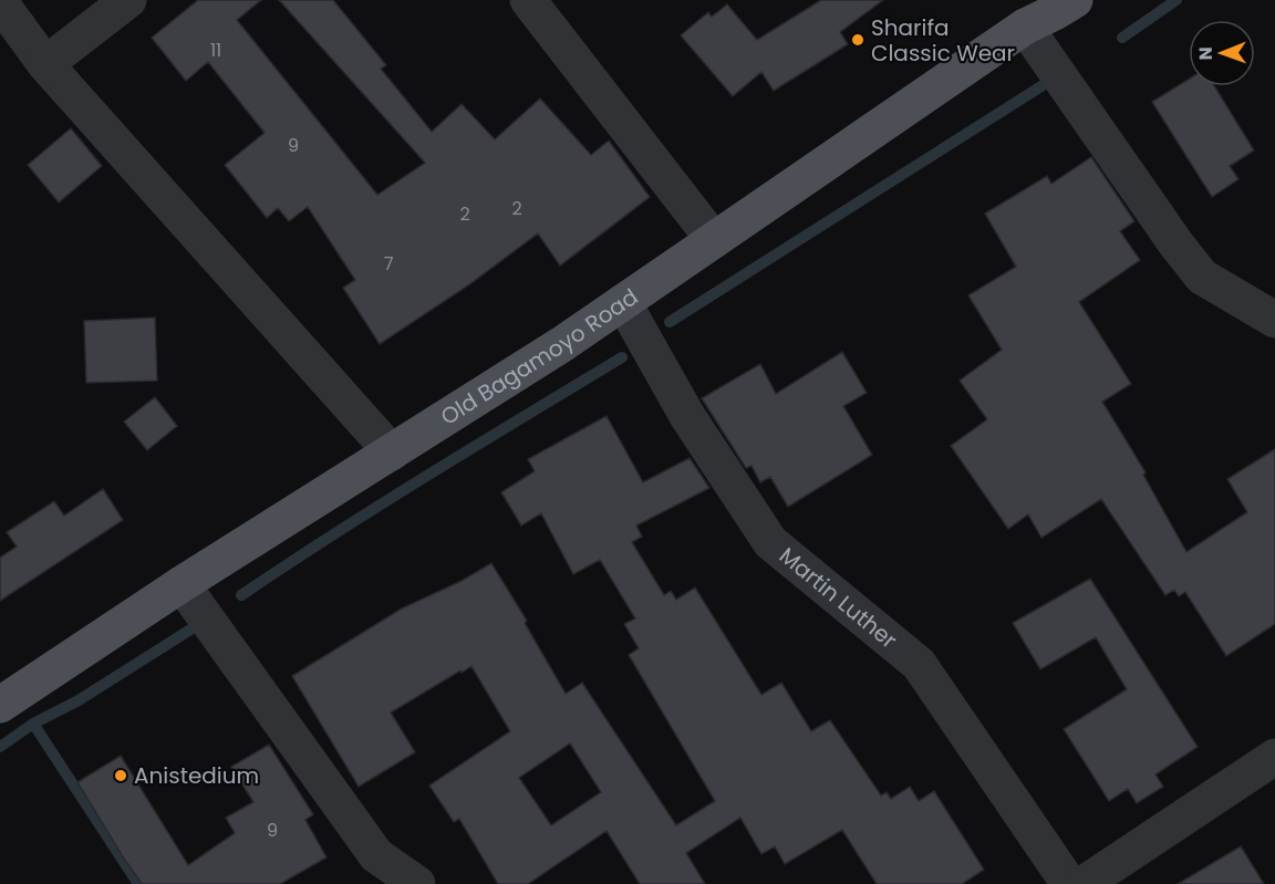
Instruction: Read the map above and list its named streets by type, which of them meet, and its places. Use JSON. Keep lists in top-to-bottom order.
{
  "streets": {
    "main road": ["Old Bagamoyo Road"],
    "street": ["Martin Luther"]
  },
  "crossings": [
    ["Old Bagamoyo Road", "Martin Luther"]
  ],
  "places": ["Sharifa Classic Wear", "Anistedium"],
  "house_numbers": [
    "11",
    "9",
    "2",
    "2",
    "7",
    "9"
  ],
  "north": "left"
}
